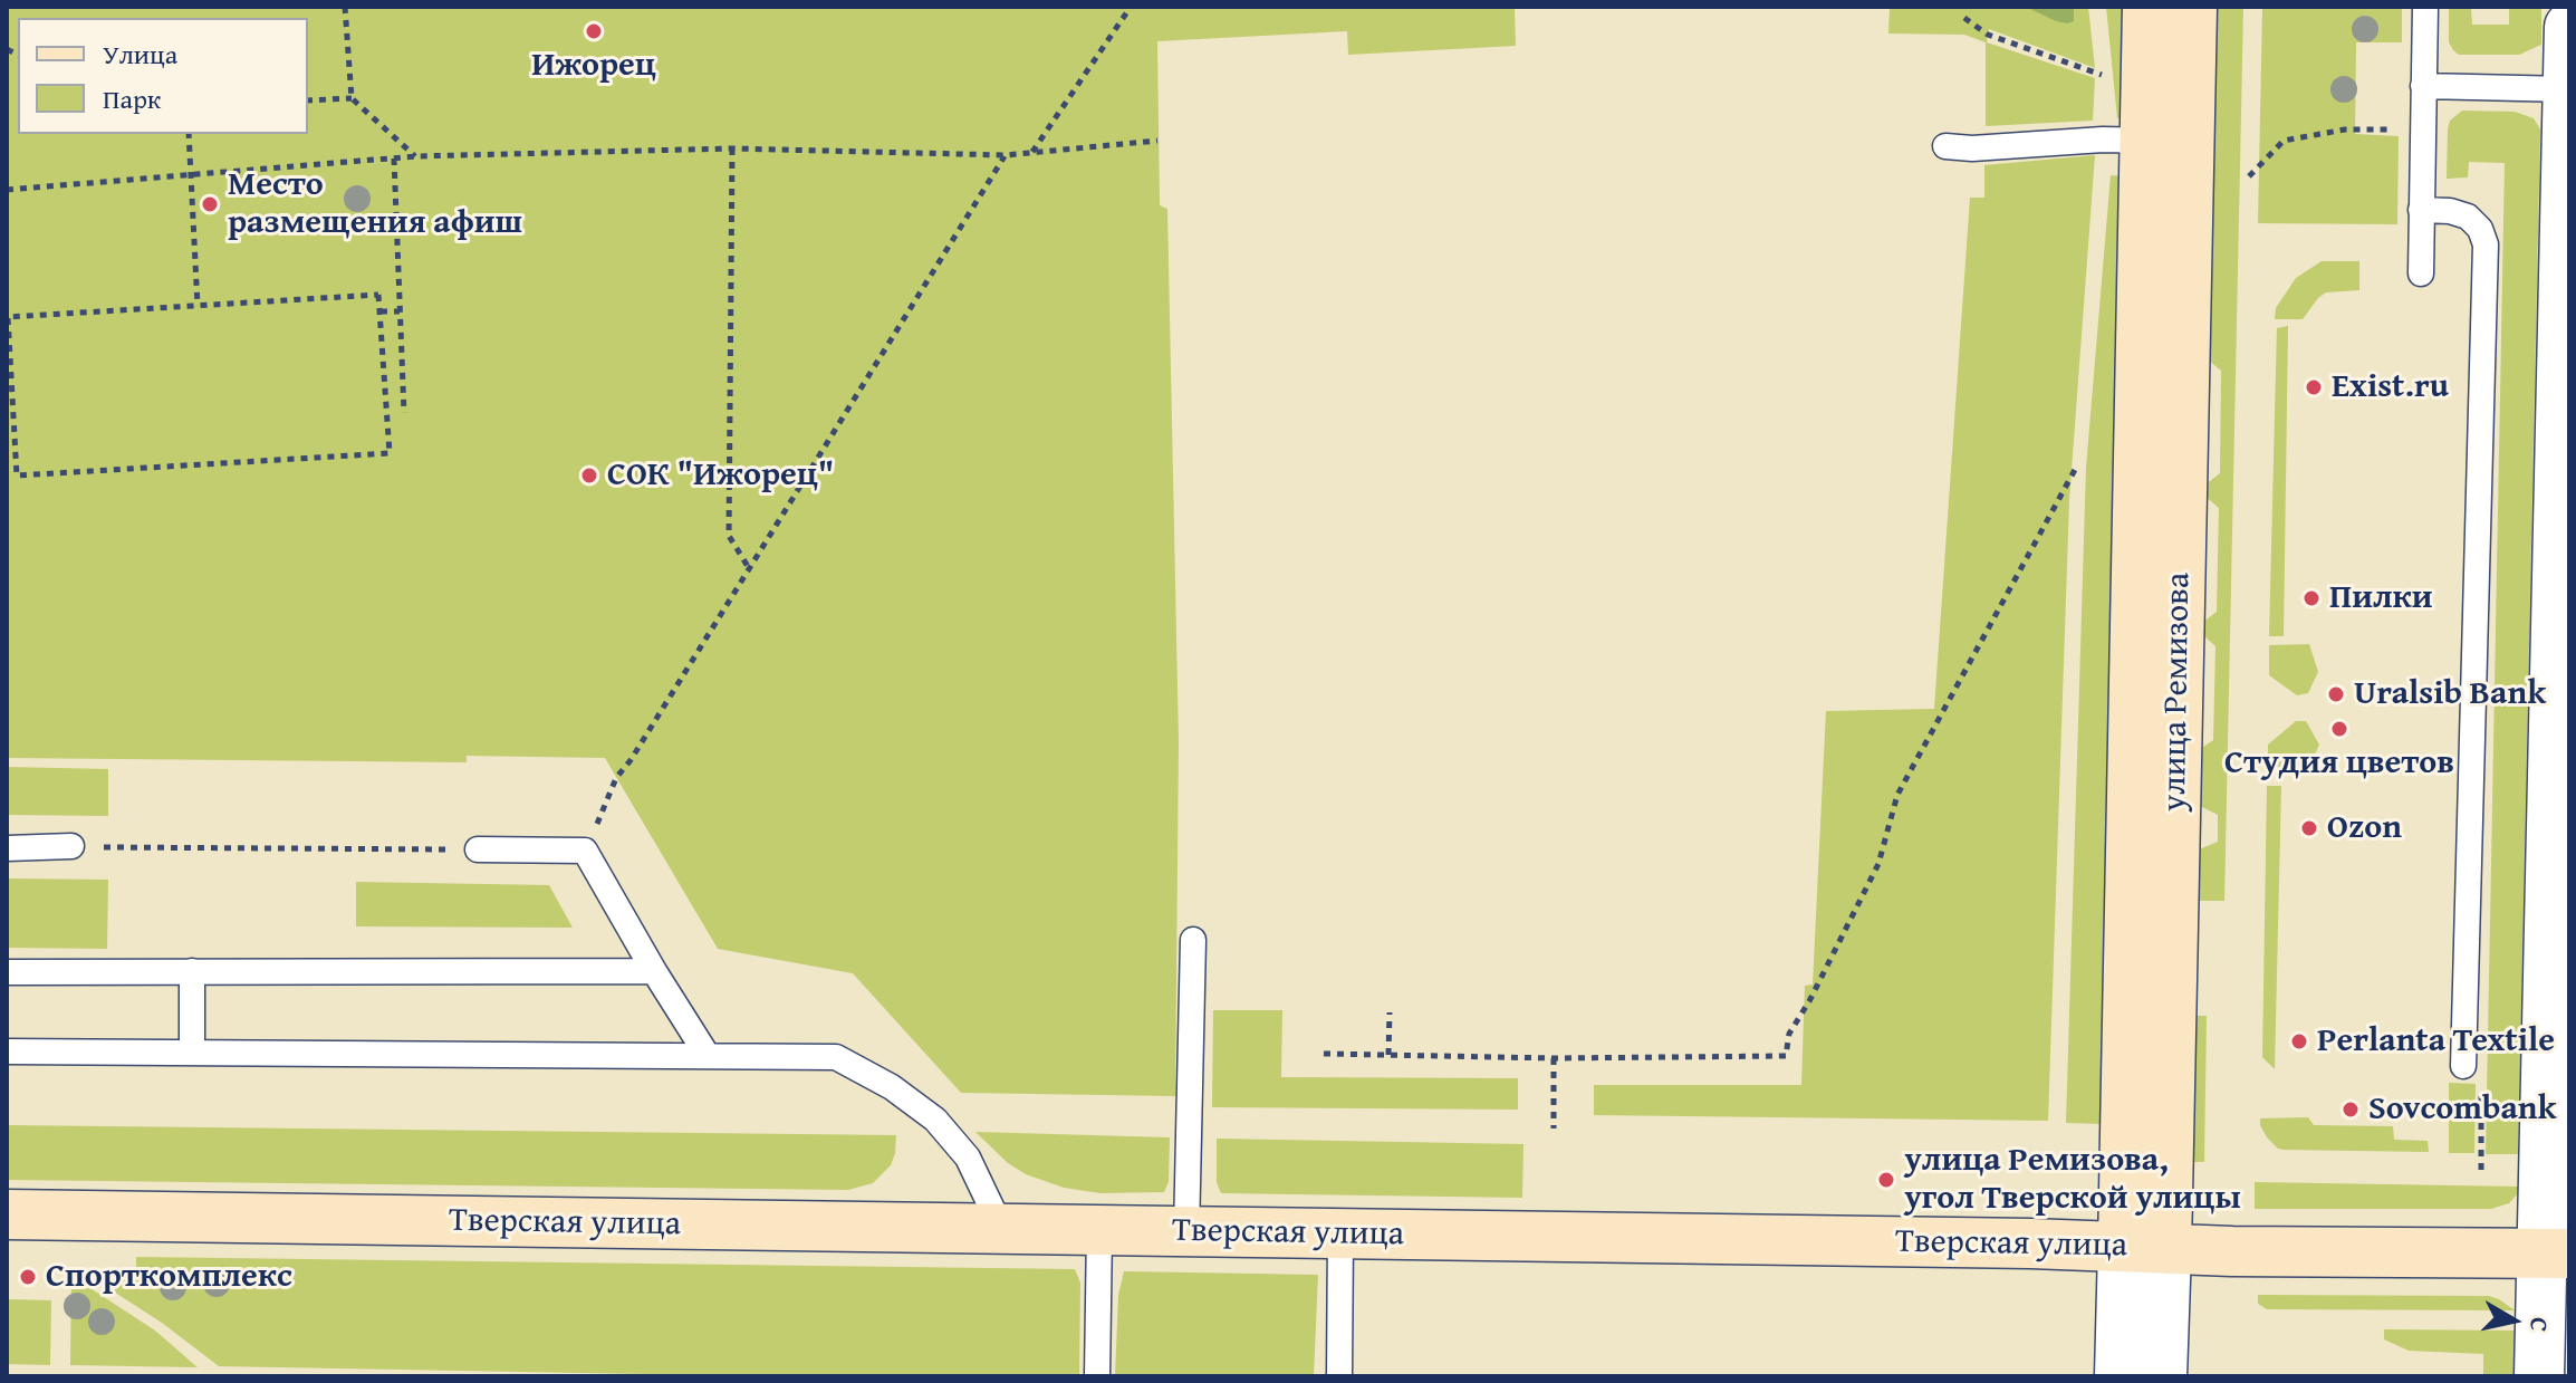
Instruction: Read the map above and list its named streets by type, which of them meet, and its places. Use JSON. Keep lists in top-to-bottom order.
{
  "streets": {
    "main road": ["улица Ремизова", "Тверская улица"]
  },
  "crossings": [
    ["улица Ремизова", "Тверская улица"]
  ],
  "places": [
    "Ижорец",
    "Место размещения афиш",
    "Exist.ru",
    "СОК \"Ижорец\"",
    "Пилки",
    "Uralsib Bank",
    "Студия цветов",
    "Ozon",
    "Perlanta Textile",
    "Sovcombank",
    "улица Ремизова, угол Тверской улицы",
    "Спорткомплекс"
  ],
  "legend": ["Улица", "Парк"],
  "north": "right"
}
